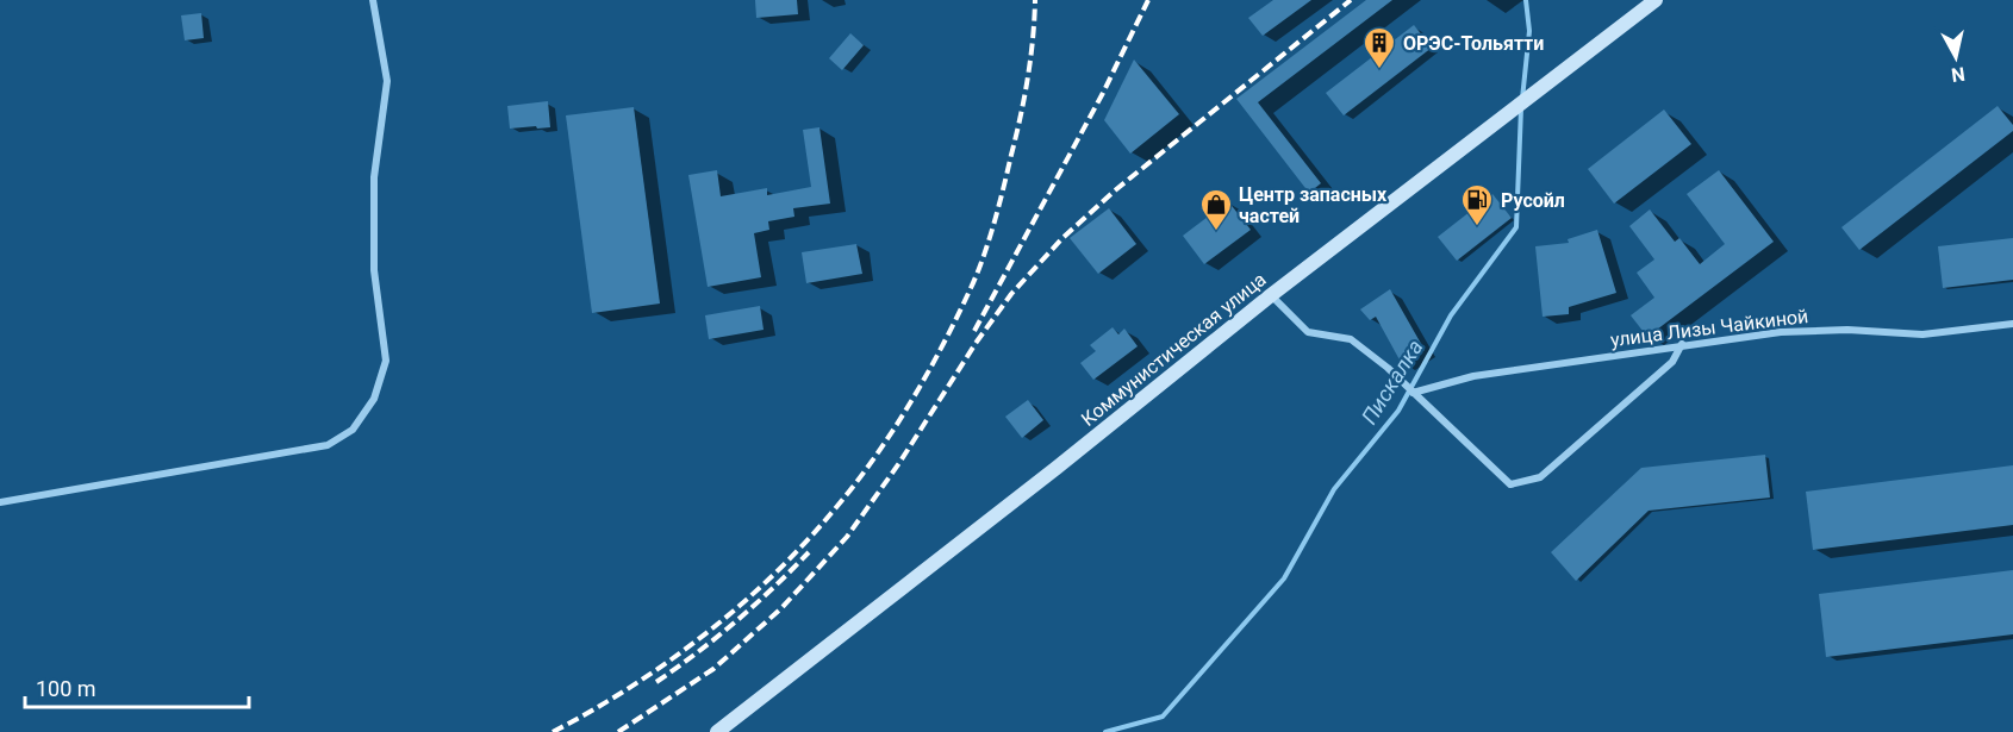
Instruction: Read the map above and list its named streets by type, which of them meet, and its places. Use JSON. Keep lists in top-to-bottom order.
{
  "streets": {
    "main road": ["Коммунистическая улица"],
    "street": ["улица Лизы Чайкиной"]
  },
  "water": ["Пискалка"],
  "places": {
    "building": ["ОРЭС-Тольятти"],
    "fuel station": ["Русойл"],
    "shop": ["Центр запасных частей"]
  },
  "scale_bar": "100 m",
  "north": "bottom"
}
